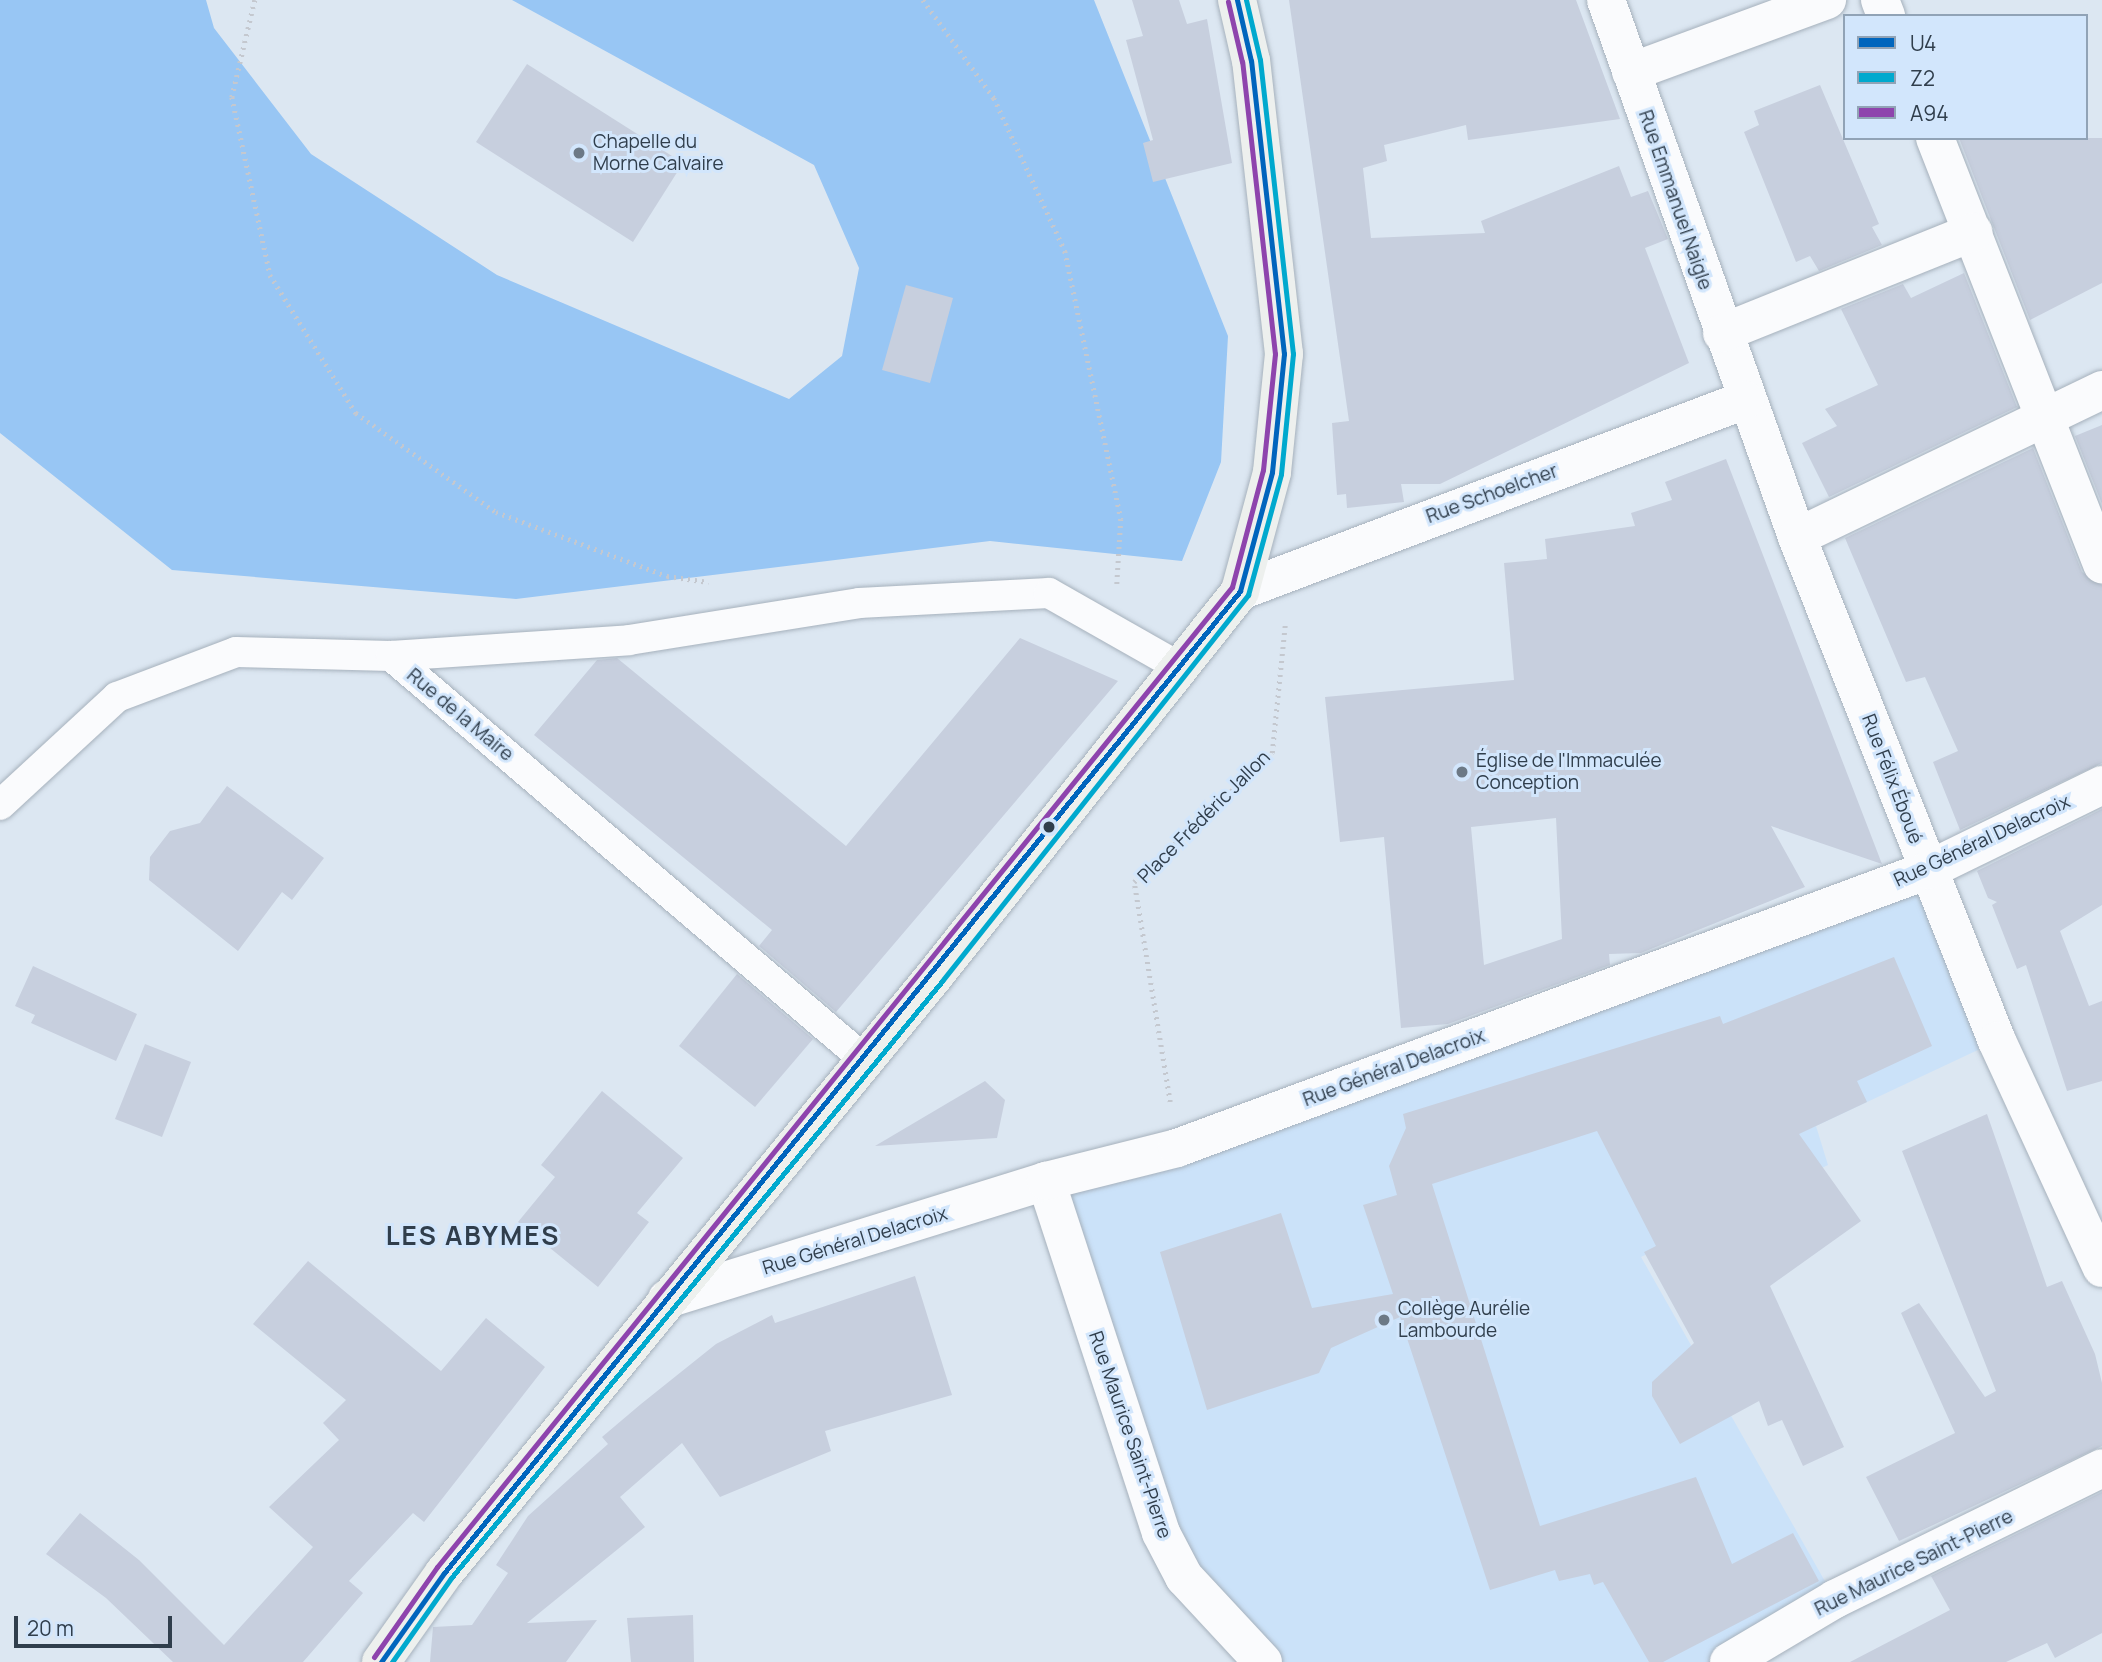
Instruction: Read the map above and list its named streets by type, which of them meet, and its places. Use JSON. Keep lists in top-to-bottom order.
{
  "streets": {
    "street": [
      "Rue Emmanuel Naigle",
      "Rue Schoelcher",
      "Rue Félix Éboué",
      "Rue Général Delacroix",
      "Rue Maurice Saint-Pierre"
    ],
    "lane": ["Rue de la Maire"],
    "path": ["Place Frédéric Jallon"]
  },
  "crossings": [
    ["Rue Emmanuel Naigle", "Rue Schoelcher"],
    ["Rue Emmanuel Naigle", "Rue Félix Éboué"],
    ["Rue Schoelcher", "Rue Félix Éboué"],
    ["Rue Schoelcher", "Place Frédéric Jallon"],
    ["Rue Félix Éboué", "Rue Général Delacroix"],
    ["Place Frédéric Jallon", "Rue Général Delacroix"],
    ["Rue Général Delacroix", "Rue Maurice Saint-Pierre"]
  ],
  "districts": ["LES ABYMES"],
  "places": ["Chapelle du Morne Calvaire", "Église de l'Immaculée Conception", "Collège Aurélie Lambourde"],
  "lines": ["transit line U4", "transit line Z2", "transit line A94"],
  "legend": ["U4", "Z2", "A94"],
  "scale_bar": "20 m"
}
